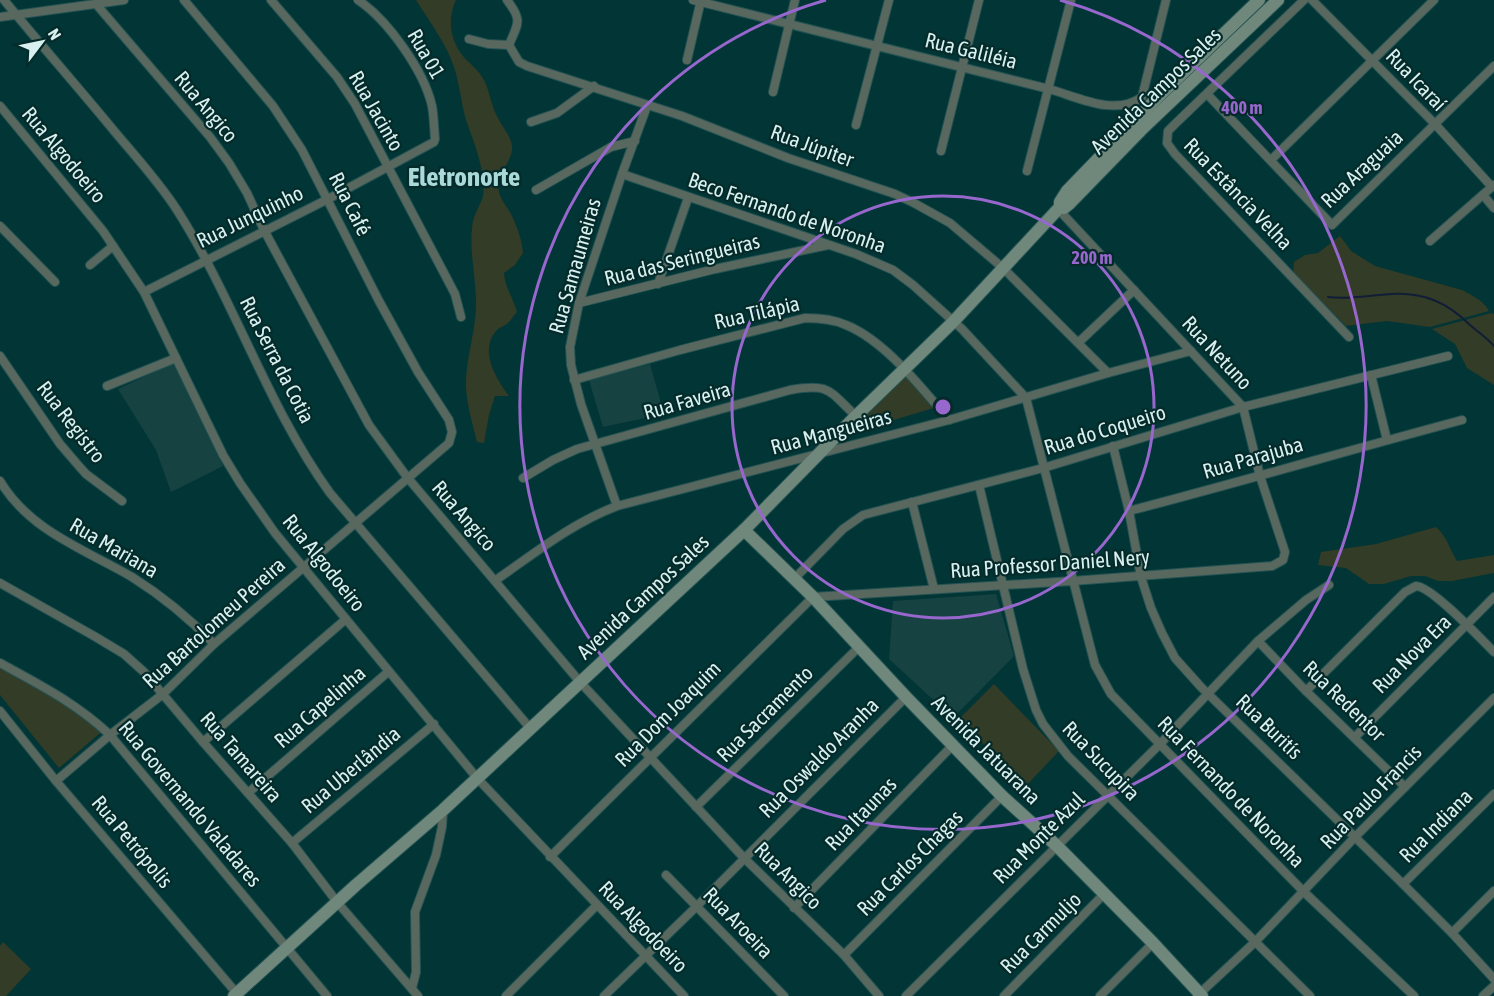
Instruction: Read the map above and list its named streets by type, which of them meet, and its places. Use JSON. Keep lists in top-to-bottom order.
{
  "streets": {
    "street": [
      "Rua Galiléia",
      "Rua 01",
      "Rua Icaraí",
      "Avenida Campos Sales",
      "Rua Angico",
      "Rua Jacinto",
      "Rua Júpiter",
      "Rua Algodoeiro",
      "Rua Araguaia",
      "Rua Estância Velha",
      "Rua Café",
      "Beco Fernando de Noronha",
      "Rua Junquinho",
      "Rua das Seringueiras",
      "Rua Samaumeiras",
      "Rua Tilápia",
      "Rua Netuno",
      "Rua Serra da Cotia",
      "Rua Faveira",
      "Rua Registro",
      "Rua do Coqueiro",
      "Rua Mangueiras",
      "Rua Parajuba",
      "Rua Mariana",
      "Rua Professor Daniel Nery",
      "Rua Bartolomeu Pereira",
      "Rua Nova Era",
      "Rua Redentor",
      "Rua Capelinha",
      "Rua Dom Joaquim",
      "Rua Sacramento",
      "Rua Buritís",
      "Avenida Jatuarana",
      "Rua Tamareira",
      "Rua Oswaldo Aranha",
      "Rua Sucupira",
      "Rua Uberlândia",
      "Rua Fernando de Noronha",
      "Rua Paulo Francis",
      "Rua Governando Valadares",
      "Rua Itaunas",
      "Rua Indiana",
      "Rua Monte Azul",
      "Rua Petrópolis",
      "Rua Carlos Chagas",
      "Rua Aroeira",
      "Rua Carmuljo"
    ]
  },
  "crossings": [
    ["Rua 01", "Rua Junquinho"],
    ["Rua Icaraí", "Rua Araguaia"],
    ["Avenida Campos Sales", "Rua Angico"],
    ["Avenida Campos Sales", "Rua Júpiter"],
    ["Avenida Campos Sales", "Rua Algodoeiro"],
    ["Avenida Campos Sales", "Beco Fernando de Noronha"],
    ["Avenida Campos Sales", "Rua Tilápia"],
    ["Avenida Campos Sales", "Rua Netuno"],
    ["Avenida Campos Sales", "Rua Serra da Cotia"],
    ["Avenida Campos Sales", "Rua Faveira"],
    ["Avenida Campos Sales", "Rua Mangueiras"],
    ["Avenida Campos Sales", "Avenida Jatuarana"],
    ["Avenida Campos Sales", "Rua Tamareira"],
    ["Avenida Campos Sales", "Rua Governando Valadares"],
    ["Avenida Campos Sales", "Rua Petrópolis"],
    ["Rua Angico", "Rua Junquinho"],
    ["Rua Angico", "Rua Mangueiras"],
    ["Rua Angico", "Rua Bartolomeu Pereira"],
    ["Rua Angico", "Rua Dom Joaquim"],
    ["Rua Angico", "Rua Sacramento"],
    ["Rua Angico", "Rua Oswaldo Aranha"],
    ["Rua Angico", "Rua Itaunas"],
    ["Rua Angico", "Rua Carlos Chagas"],
    ["Rua Jacinto", "Rua Junquinho"],
    ["Rua Júpiter", "Rua Samaumeiras"],
    ["Rua Júpiter", "Rua Mangueiras"],
    ["Rua Algodoeiro", "Rua Junquinho"],
    ["Rua Algodoeiro", "Rua Bartolomeu Pereira"],
    ["Rua Algodoeiro", "Rua Capelinha"],
    ["Rua Algodoeiro", "Rua Dom Joaquim"],
    ["Rua Algodoeiro", "Rua Oswaldo Aranha"],
    ["Rua Algodoeiro", "Rua Uberlândia"],
    ["Rua Araguaia", "Rua Estância Velha"],
    ["Rua Café", "Rua Junquinho"],
    ["Rua Café", "Rua Bartolomeu Pereira"],
    ["Beco Fernando de Noronha", "Rua das Seringueiras"],
    ["Beco Fernando de Noronha", "Rua Samaumeiras"],
    ["Beco Fernando de Noronha", "Rua do Coqueiro"],
    ["Beco Fernando de Noronha", "Rua Mangueiras"],
    ["Beco Fernando de Noronha", "Rua Professor Daniel Nery"],
    ["Beco Fernando de Noronha", "Rua Fernando de Noronha"],
    ["Rua Junquinho", "Rua Serra da Cotia"],
    ["Rua das Seringueiras", "Rua Samaumeiras"],
    ["Rua Samaumeiras", "Rua Tilápia"],
    ["Rua Samaumeiras", "Rua Faveira"],
    ["Rua Samaumeiras", "Rua Mangueiras"],
    ["Rua Tilápia", "Rua Mangueiras"],
    ["Rua Netuno", "Rua do Coqueiro"],
    ["Rua Netuno", "Rua Mangueiras"],
    ["Rua Netuno", "Rua Parajuba"],
    ["Rua Netuno", "Rua Professor Daniel Nery"],
    ["Rua Serra da Cotia", "Rua Bartolomeu Pereira"],
    ["Rua do Coqueiro", "Rua Buritís"],
    ["Rua do Coqueiro", "Avenida Jatuarana"],
    ["Rua do Coqueiro", "Rua Sucupira"],
    ["Rua Parajuba", "Rua Buritís"],
    ["Rua Mariana", "Rua Bartolomeu Pereira"],
    ["Rua Professor Daniel Nery", "Rua Dom Joaquim"],
    ["Rua Professor Daniel Nery", "Rua Buritís"],
    ["Rua Professor Daniel Nery", "Avenida Jatuarana"],
    ["Rua Professor Daniel Nery", "Rua Sucupira"],
    ["Rua Professor Daniel Nery", "Rua Fernando de Noronha"],
    ["Rua Bartolomeu Pereira", "Rua Tamareira"],
    ["Rua Bartolomeu Pereira", "Rua Governando Valadares"],
    ["Rua Bartolomeu Pereira", "Rua Petrópolis"],
    ["Rua Nova Era", "Rua Redentor"],
    ["Rua Redentor", "Rua Paulo Francis"],
    ["Rua Redentor", "Rua Monte Azul"],
    ["Rua Capelinha", "Rua Tamareira"],
    ["Rua Dom Joaquim", "Avenida Jatuarana"],
    ["Rua Sacramento", "Avenida Jatuarana"],
    ["Rua Buritís", "Rua Paulo Francis"],
    ["Rua Buritís", "Rua Indiana"],
    ["Rua Buritís", "Rua Monte Azul"],
    ["Avenida Jatuarana", "Rua Oswaldo Aranha"],
    ["Avenida Jatuarana", "Rua Paulo Francis"],
    ["Avenida Jatuarana", "Rua Itaunas"],
    ["Avenida Jatuarana", "Rua Monte Azul"],
    ["Avenida Jatuarana", "Rua Carlos Chagas"],
    ["Avenida Jatuarana", "Rua Carmuljo"],
    ["Rua Tamareira", "Rua Uberlândia"],
    ["Rua Oswaldo Aranha", "Rua Aroeira"],
    ["Rua Sucupira", "Rua Paulo Francis"],
    ["Rua Sucupira", "Rua Monte Azul"],
    ["Rua Fernando de Noronha", "Rua Paulo Francis"],
    ["Rua Fernando de Noronha", "Rua Monte Azul"]
  ],
  "districts": ["Eletronorte"],
  "north": "top right",
  "rings": ["400 m", "200 m"]
}
